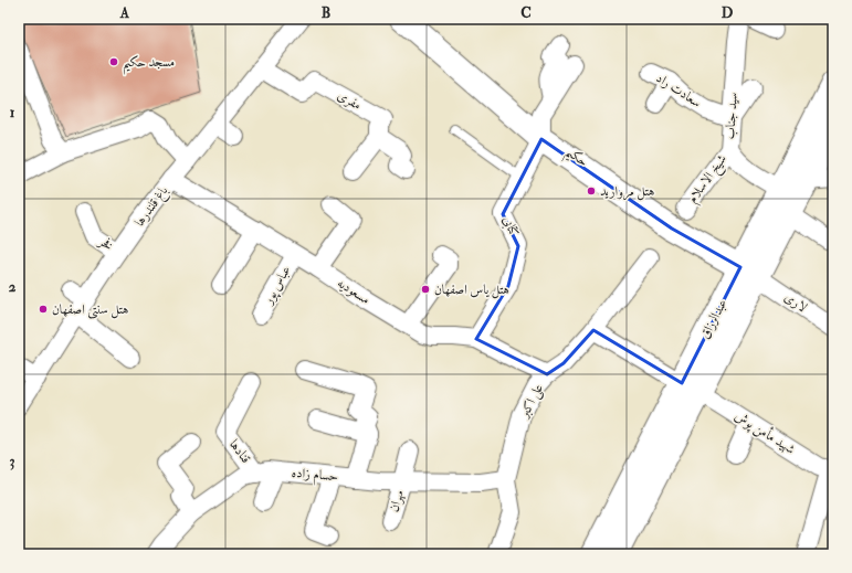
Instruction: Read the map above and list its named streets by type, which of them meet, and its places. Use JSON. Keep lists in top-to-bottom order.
{
  "streets": {
    "main road": ["حکیم", "عبدالرزاق"],
    "street": [
      "سعادت راد",
      "مفری",
      "سید جناب",
      "شیخ الاسلام",
      "باغ قلندرها",
      "کتابی",
      "فخر",
      "عباس پور",
      "مسعودیه",
      "لاری",
      "علی اکبر",
      "شهید مأمن پوش",
      "قنادها",
      "حسام زاده",
      "مهران"
    ]
  },
  "crossings": [
    ["سعادت راد", "سید جناب"],
    ["مفری", "باغ قلندرها"],
    ["سید جناب", "شیخ الاسلام"],
    ["سید جناب", "عبدالرزاق"],
    ["حکیم", "کتابی"],
    ["حکیم", "لاری"],
    ["حکیم", "عبدالرزاق"],
    ["باغ قلندرها", "فخر"],
    ["باغ قلندرها", "مسعودیه"],
    ["کتابی", "مسعودیه"],
    ["عباس پور", "مسعودیه"],
    ["مسعودیه", "علی اکبر"],
    ["لاری", "عبدالرزاق"],
    ["عبدالرزاق", "شهید مأمن پوش"],
    ["علی اکبر", "حسام زاده"],
    ["قنادها", "حسام زاده"],
    ["حسام زاده", "مهران"]
  ],
  "places": [
    "مسجد حکیم",
    "هتل مروارید",
    "هتل یاس اصفهان",
    "هتل سنتی اصفهان"
  ],
  "grid": {
    "columns": [
      "A",
      "B",
      "C",
      "D"
    ],
    "rows": ["1", "2", "3"]
  }
}
